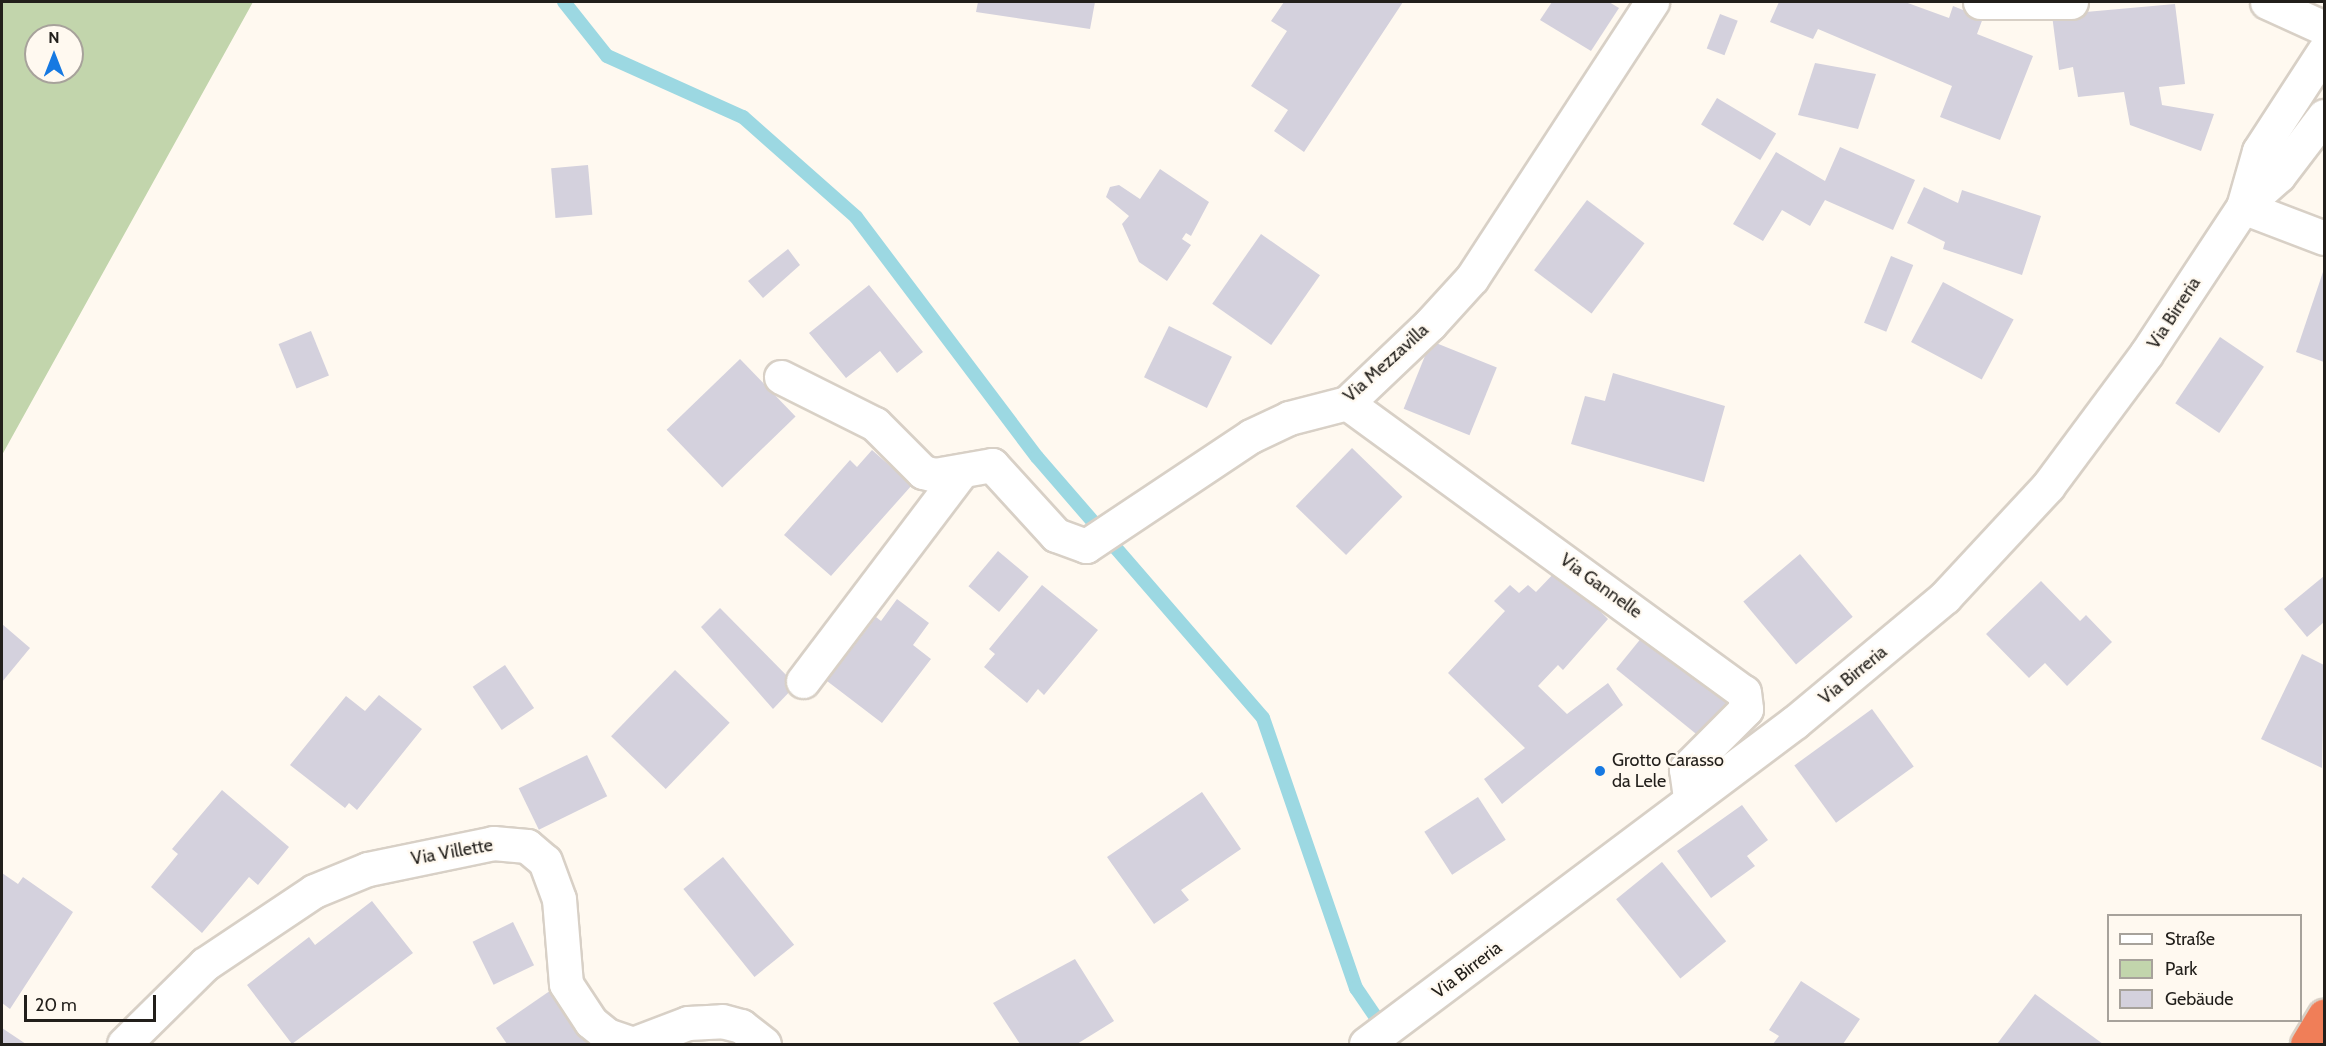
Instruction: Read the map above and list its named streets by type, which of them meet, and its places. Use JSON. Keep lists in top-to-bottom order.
{
  "streets": {
    "street": [
      "Via Birreria",
      "Via Mezzavilla",
      "Via Gannelle",
      "Via Villette"
    ]
  },
  "crossings": [
    ["Via Birreria", "Via Gannelle"],
    ["Via Mezzavilla", "Via Gannelle"]
  ],
  "places": ["Grotto Carasso da Lele"],
  "legend": ["Straße", "Park", "Gebäude"],
  "scale_bar": "20 m",
  "north": "top"
}
